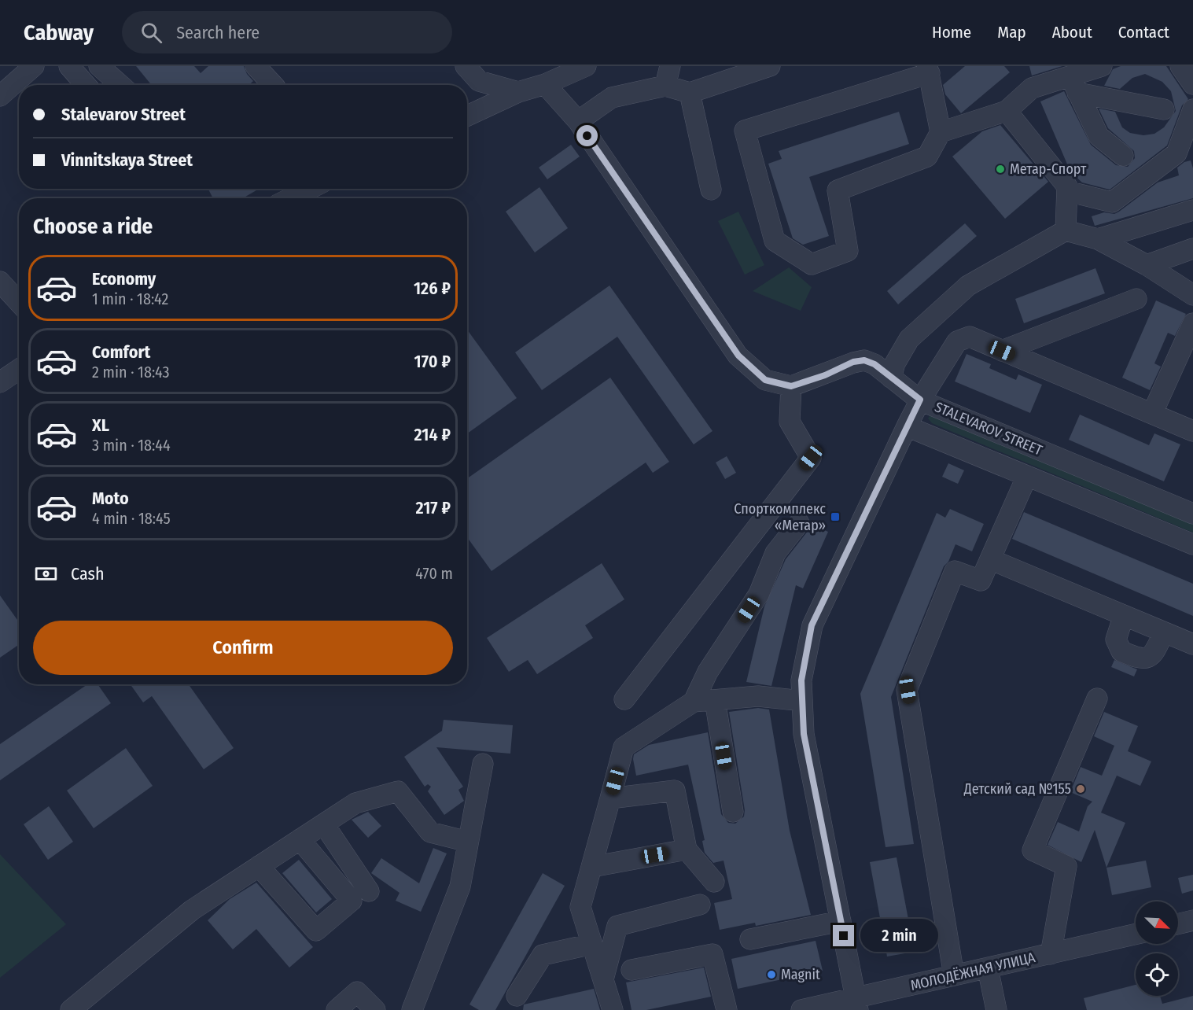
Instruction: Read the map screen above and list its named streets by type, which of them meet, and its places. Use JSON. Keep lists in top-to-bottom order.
{
  "streets": {
    "street": ["STALEVAROV STREET", "МОЛОДЁЖНАЯ УЛИЦА"]
  },
  "places": {
    "other": ["Метар-Спорт", "Детский сад №155", "Magnit"],
    "transit": ["Спорткомплекс «Метар»"]
  },
  "north": "bottom right",
  "page": {
    "header": "Cabway",
    "search": "Search here",
    "nav": [
      "Home",
      "Map",
      "About",
      "Contact"
    ],
    "banner": ["Stalevarov Street", "Vinnitskaya Street"],
    "heading": "Choose a ride",
    "list": [
      {
        "name": "Economy",
        "note": "1 min · 18:42",
        "value": "126 ₽"
      },
      {
        "name": "Comfort",
        "note": "2 min · 18:43",
        "value": "170 ₽"
      },
      {
        "name": "XL",
        "note": "3 min · 18:44",
        "value": "214 ₽"
      },
      {
        "name": "Moto",
        "note": "4 min · 18:45",
        "value": "217 ₽"
      }
    ],
    "pay": ["Cash", "470 m"],
    "buttons": "Confirm",
    "bubble": "2 min"
  }
}
